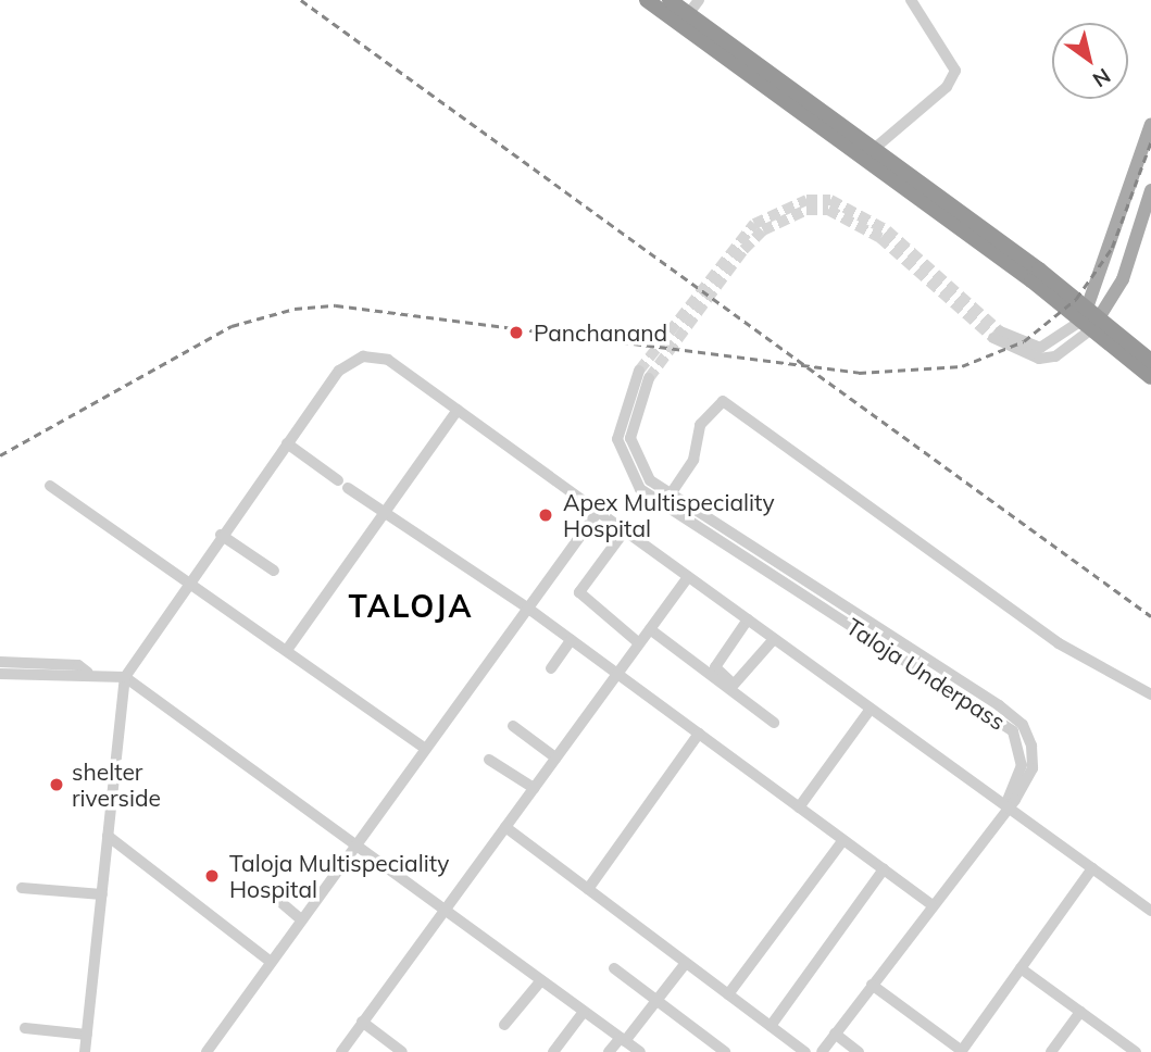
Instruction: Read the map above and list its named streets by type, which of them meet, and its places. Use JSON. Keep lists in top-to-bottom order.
{
  "streets": {
    "street": ["Taloja Underpass"]
  },
  "districts": ["TALOJA"],
  "places": [
    "Panchanand",
    "Apex Multispeciality Hospital",
    "shelter riverside",
    "Taloja Multispeciality Hospital"
  ],
  "north": "bottom right"
}
